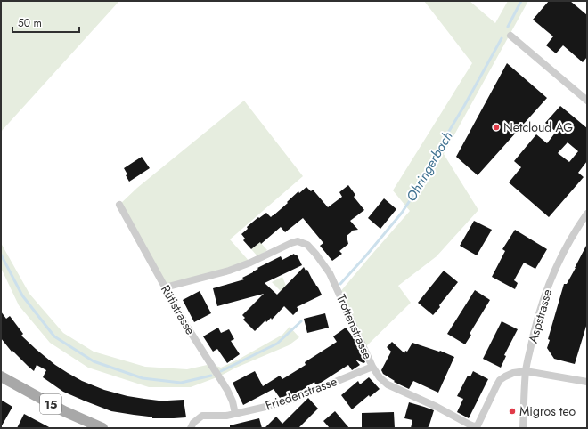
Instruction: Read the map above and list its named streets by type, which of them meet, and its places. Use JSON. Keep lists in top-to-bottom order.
{
  "streets": {
    "main road": ["15"],
    "street": [
      "Rütistrasse",
      "Aspstrasse",
      "Trottenstrasse",
      "Friedenstrasse"
    ]
  },
  "crossings": [
    ["Rütistrasse", "Trottenstrasse"],
    ["Rütistrasse", "Friedenstrasse"],
    ["Aspstrasse", "Trottenstrasse"],
    ["Trottenstrasse", "Friedenstrasse"]
  ],
  "water": ["Ohringerbach"],
  "places": ["Netcloud AG", "Migros teo"],
  "scale_bar": "50 m"
}
